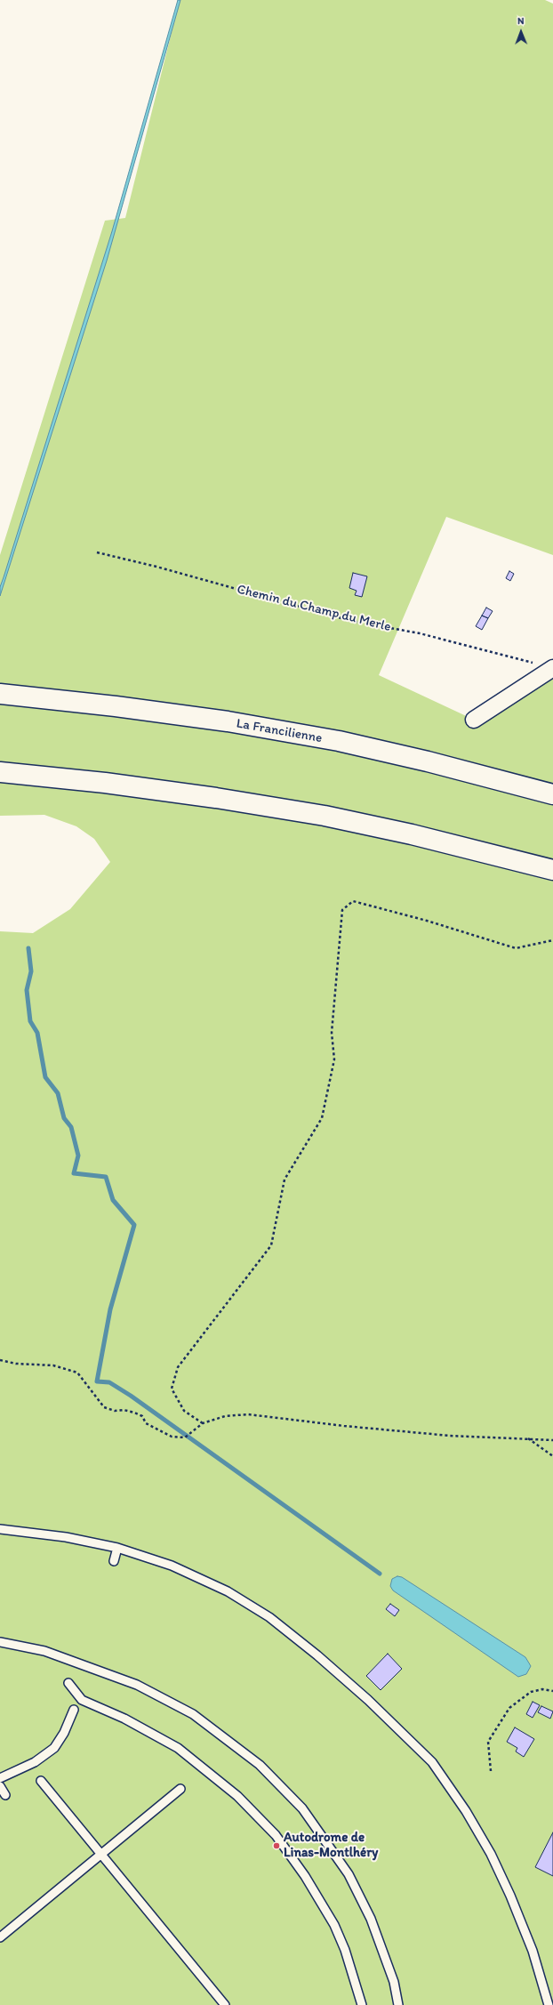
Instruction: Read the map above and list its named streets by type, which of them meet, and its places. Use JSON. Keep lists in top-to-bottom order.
{
  "streets": {
    "highway": ["La Francilienne"],
    "path": ["Chemin du Champ du Merle"]
  },
  "places": ["Autodrome de Linas-Montlhéry"],
  "north": "top"
}
